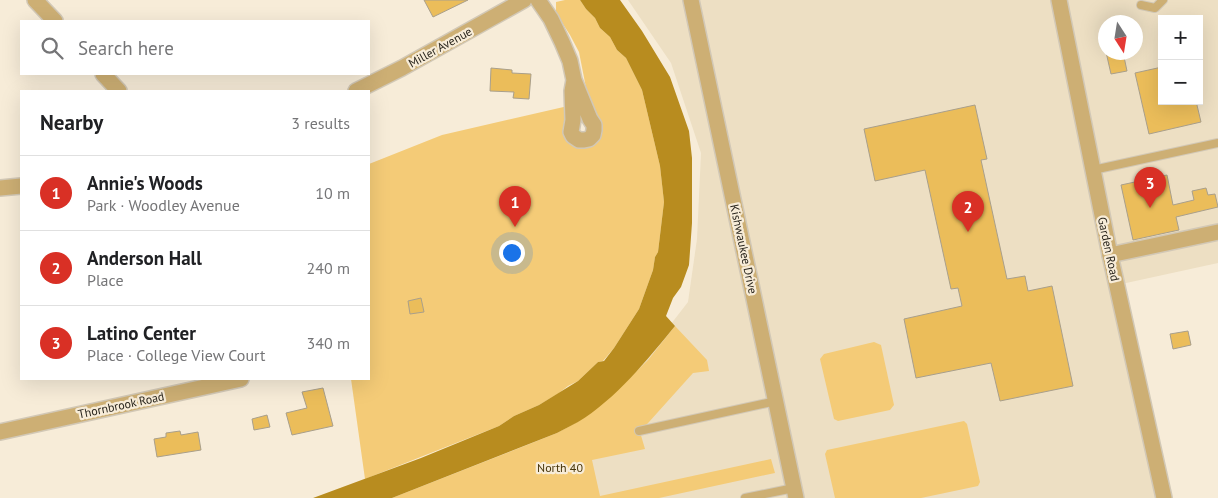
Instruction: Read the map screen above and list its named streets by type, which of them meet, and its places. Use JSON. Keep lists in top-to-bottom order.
{
  "streets": {
    "street": [
      "Miller Avenue",
      "Kishwaukee Drive",
      "Garden Road",
      "Thornbrook Road"
    ]
  },
  "parks": ["North 40"],
  "north": "bottom",
  "page": {
    "map_buttons": ["+", "−"],
    "search": "Search here",
    "heading": ["Nearby", "3 results"],
    "list": [
      {
        "mark": "1",
        "name": "Annie's Woods",
        "note": "Park · Woodley Avenue",
        "value": "10 m"
      },
      {
        "mark": "2",
        "name": "Anderson Hall",
        "note": "Place",
        "value": "240 m"
      },
      {
        "mark": "3",
        "name": "Latino Center",
        "note": "Place · College View Court",
        "value": "340 m"
      }
    ],
    "pins": ["3", "1", "2"]
  }
}
